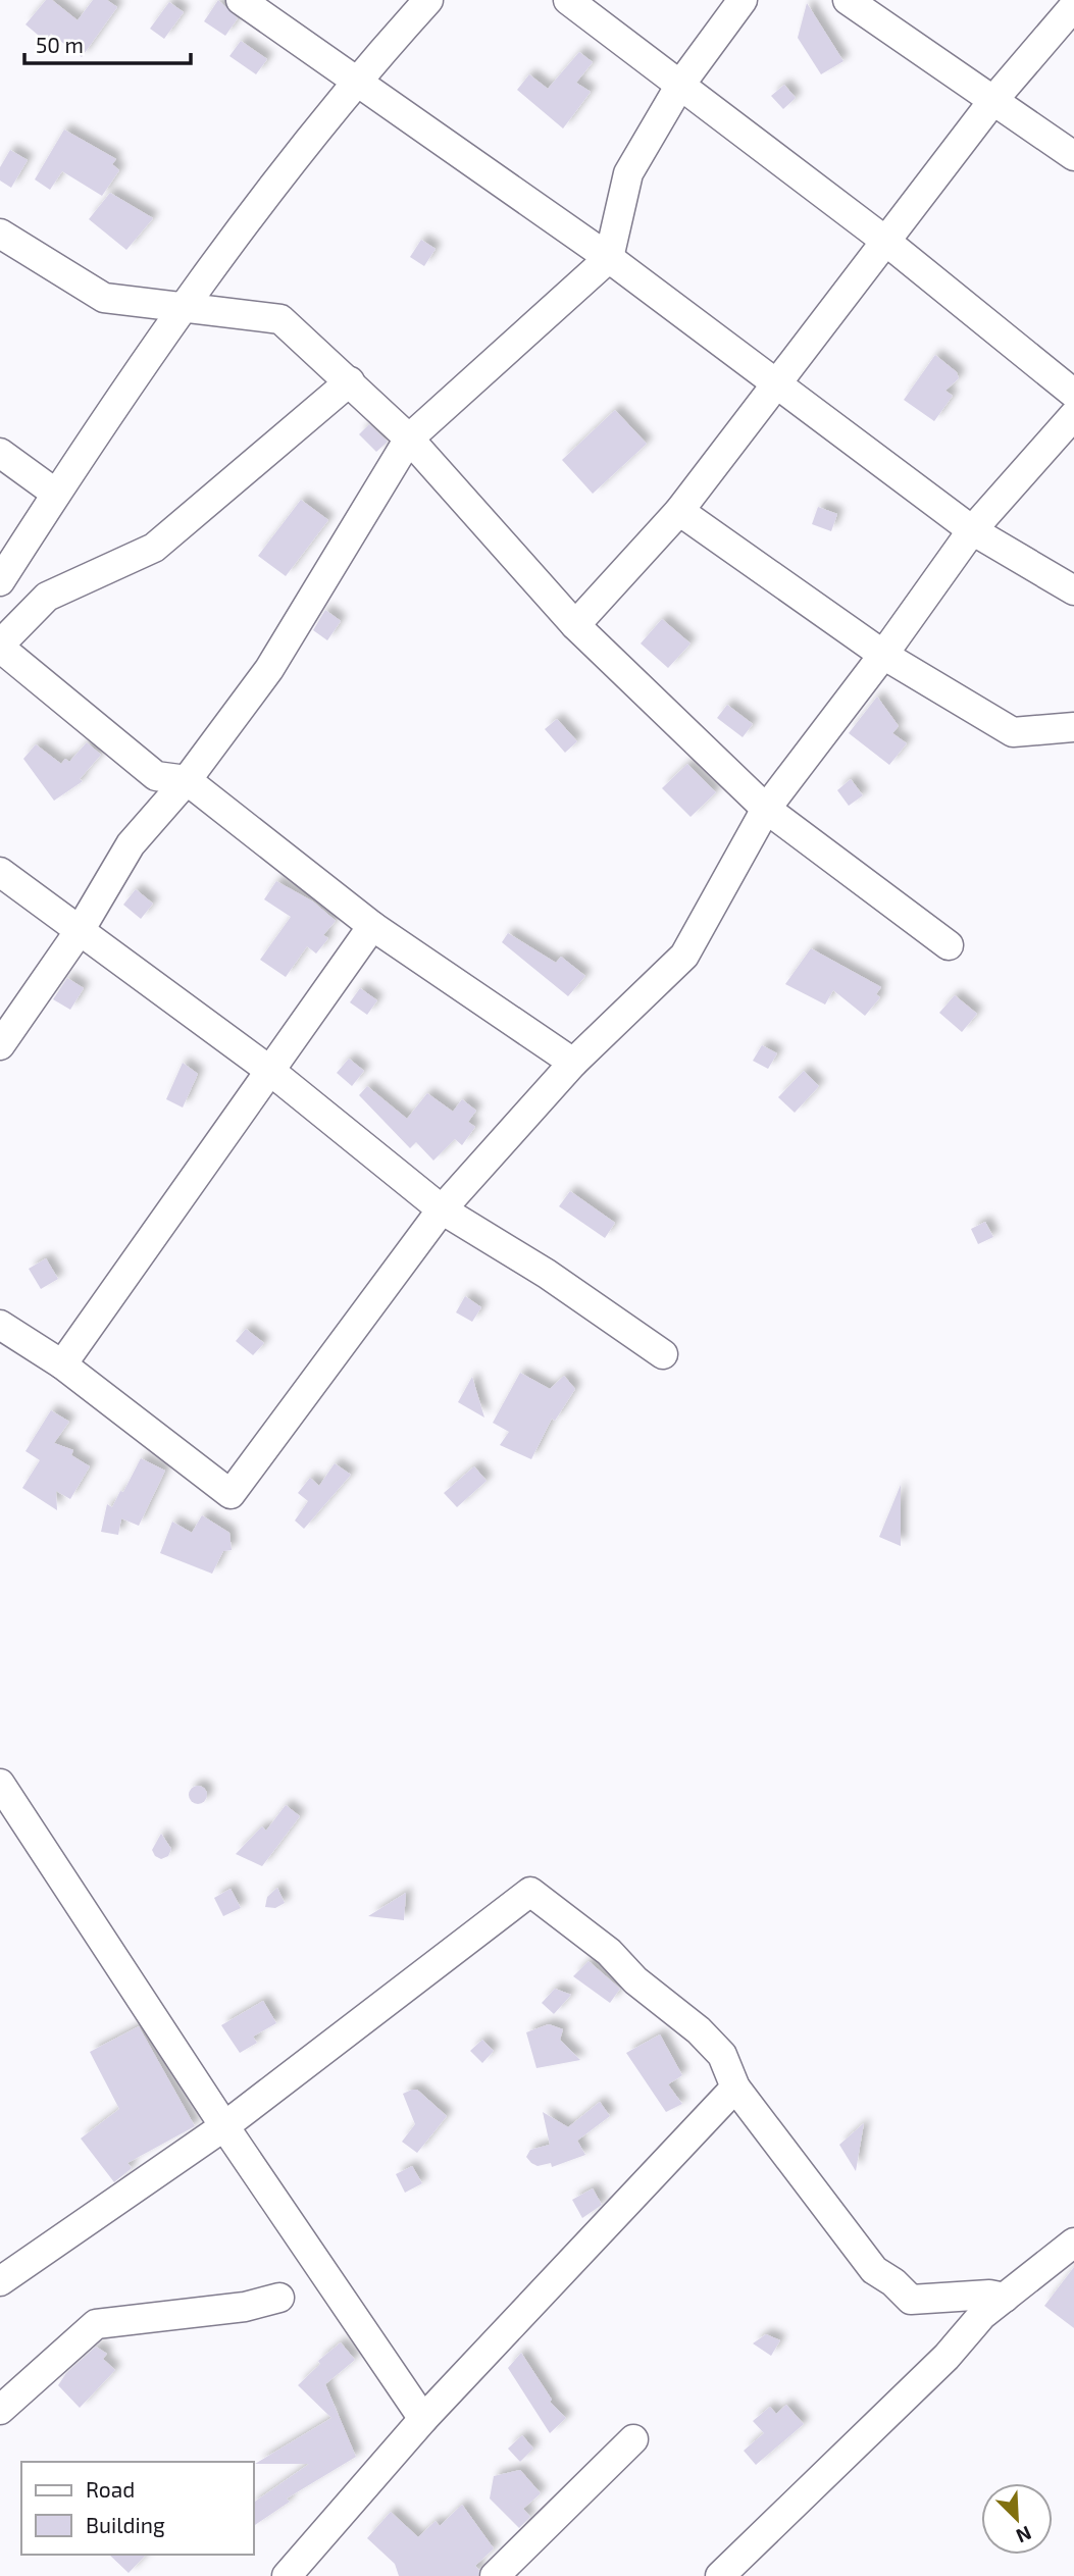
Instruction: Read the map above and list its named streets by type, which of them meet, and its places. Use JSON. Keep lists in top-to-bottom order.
{
  "legend": ["Road", "Building"],
  "scale_bar": "50 m",
  "north": "bottom right"
}
